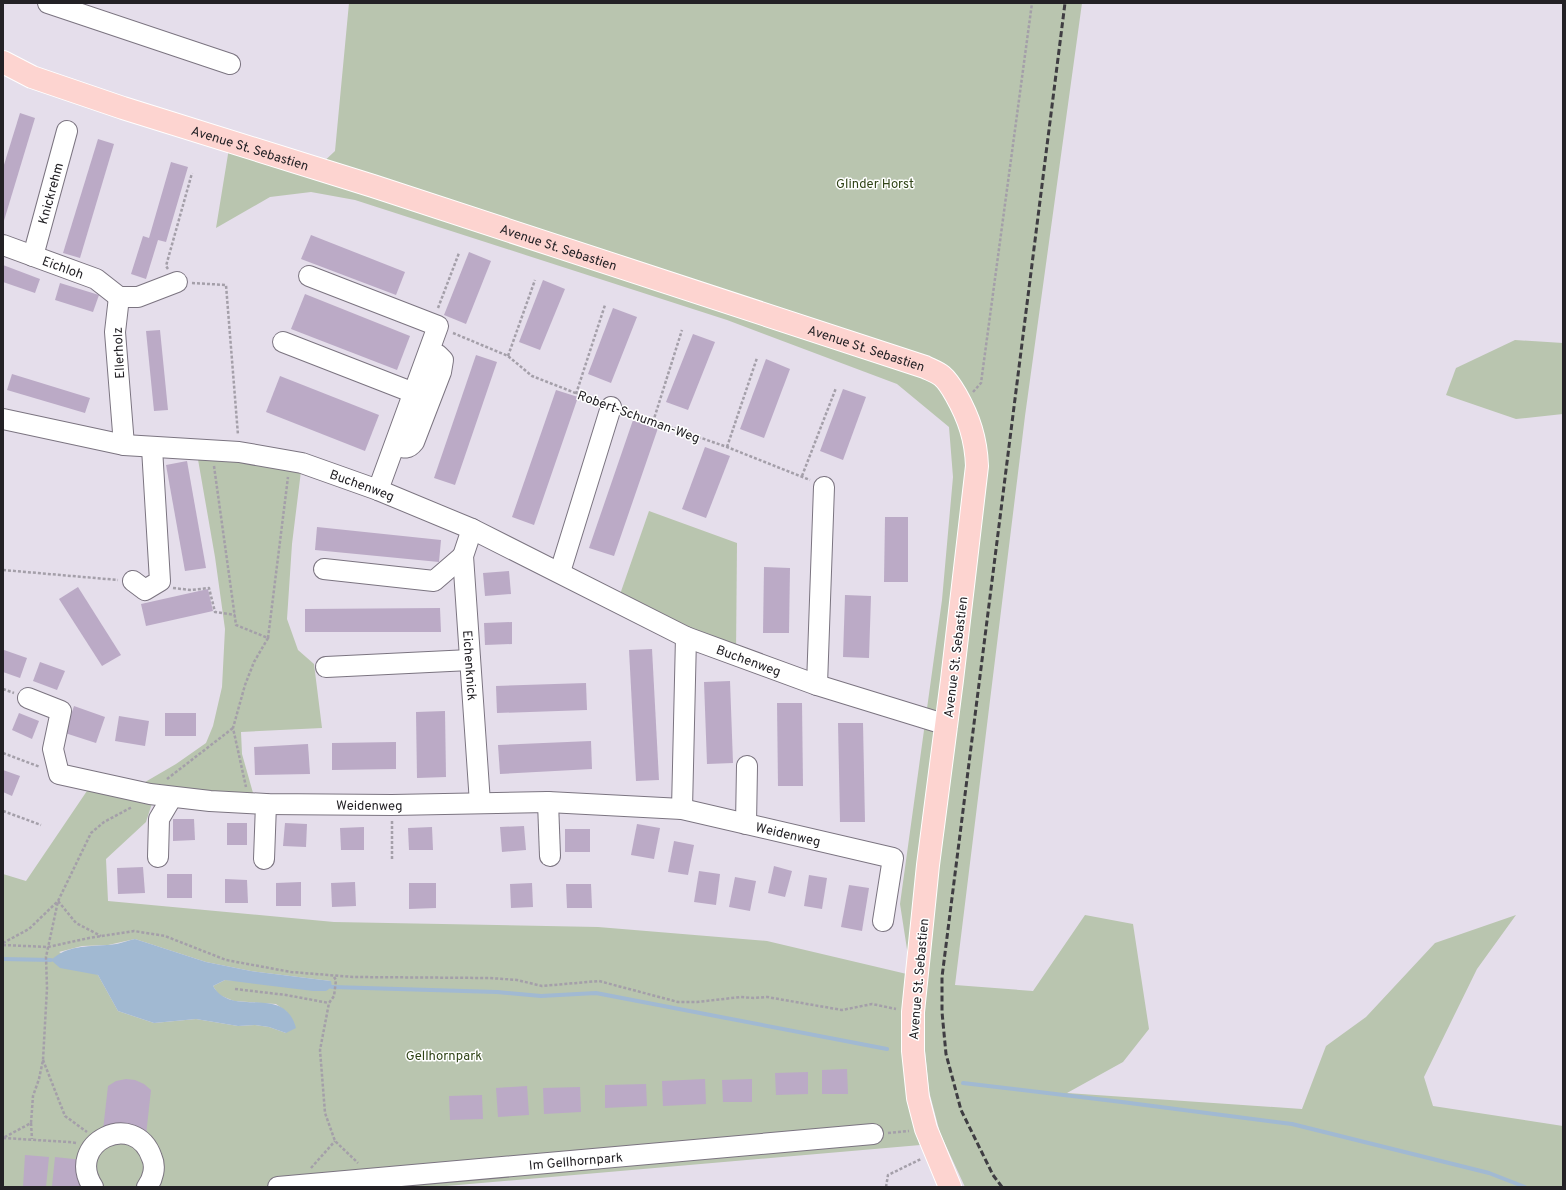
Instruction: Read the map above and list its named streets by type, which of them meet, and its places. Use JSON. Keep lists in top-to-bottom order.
{
  "streets": {
    "main road": ["Avenue St. Sebastien"],
    "street": [
      "Knickrehm",
      "Eichloh",
      "Ellerholz",
      "Buchenweg",
      "Eichenknick",
      "Weidenweg",
      "Im Gellhornpark"
    ],
    "path": ["Robert-Schuman-Weg"]
  },
  "crossings": [
    ["Avenue St. Sebastien", "Buchenweg"],
    ["Knickrehm", "Eichloh"],
    ["Eichloh", "Ellerholz"],
    ["Ellerholz", "Buchenweg"],
    ["Buchenweg", "Eichenknick"],
    ["Eichenknick", "Weidenweg"]
  ],
  "parks": ["Glinder Horst", "Gellhornpark"]
}
